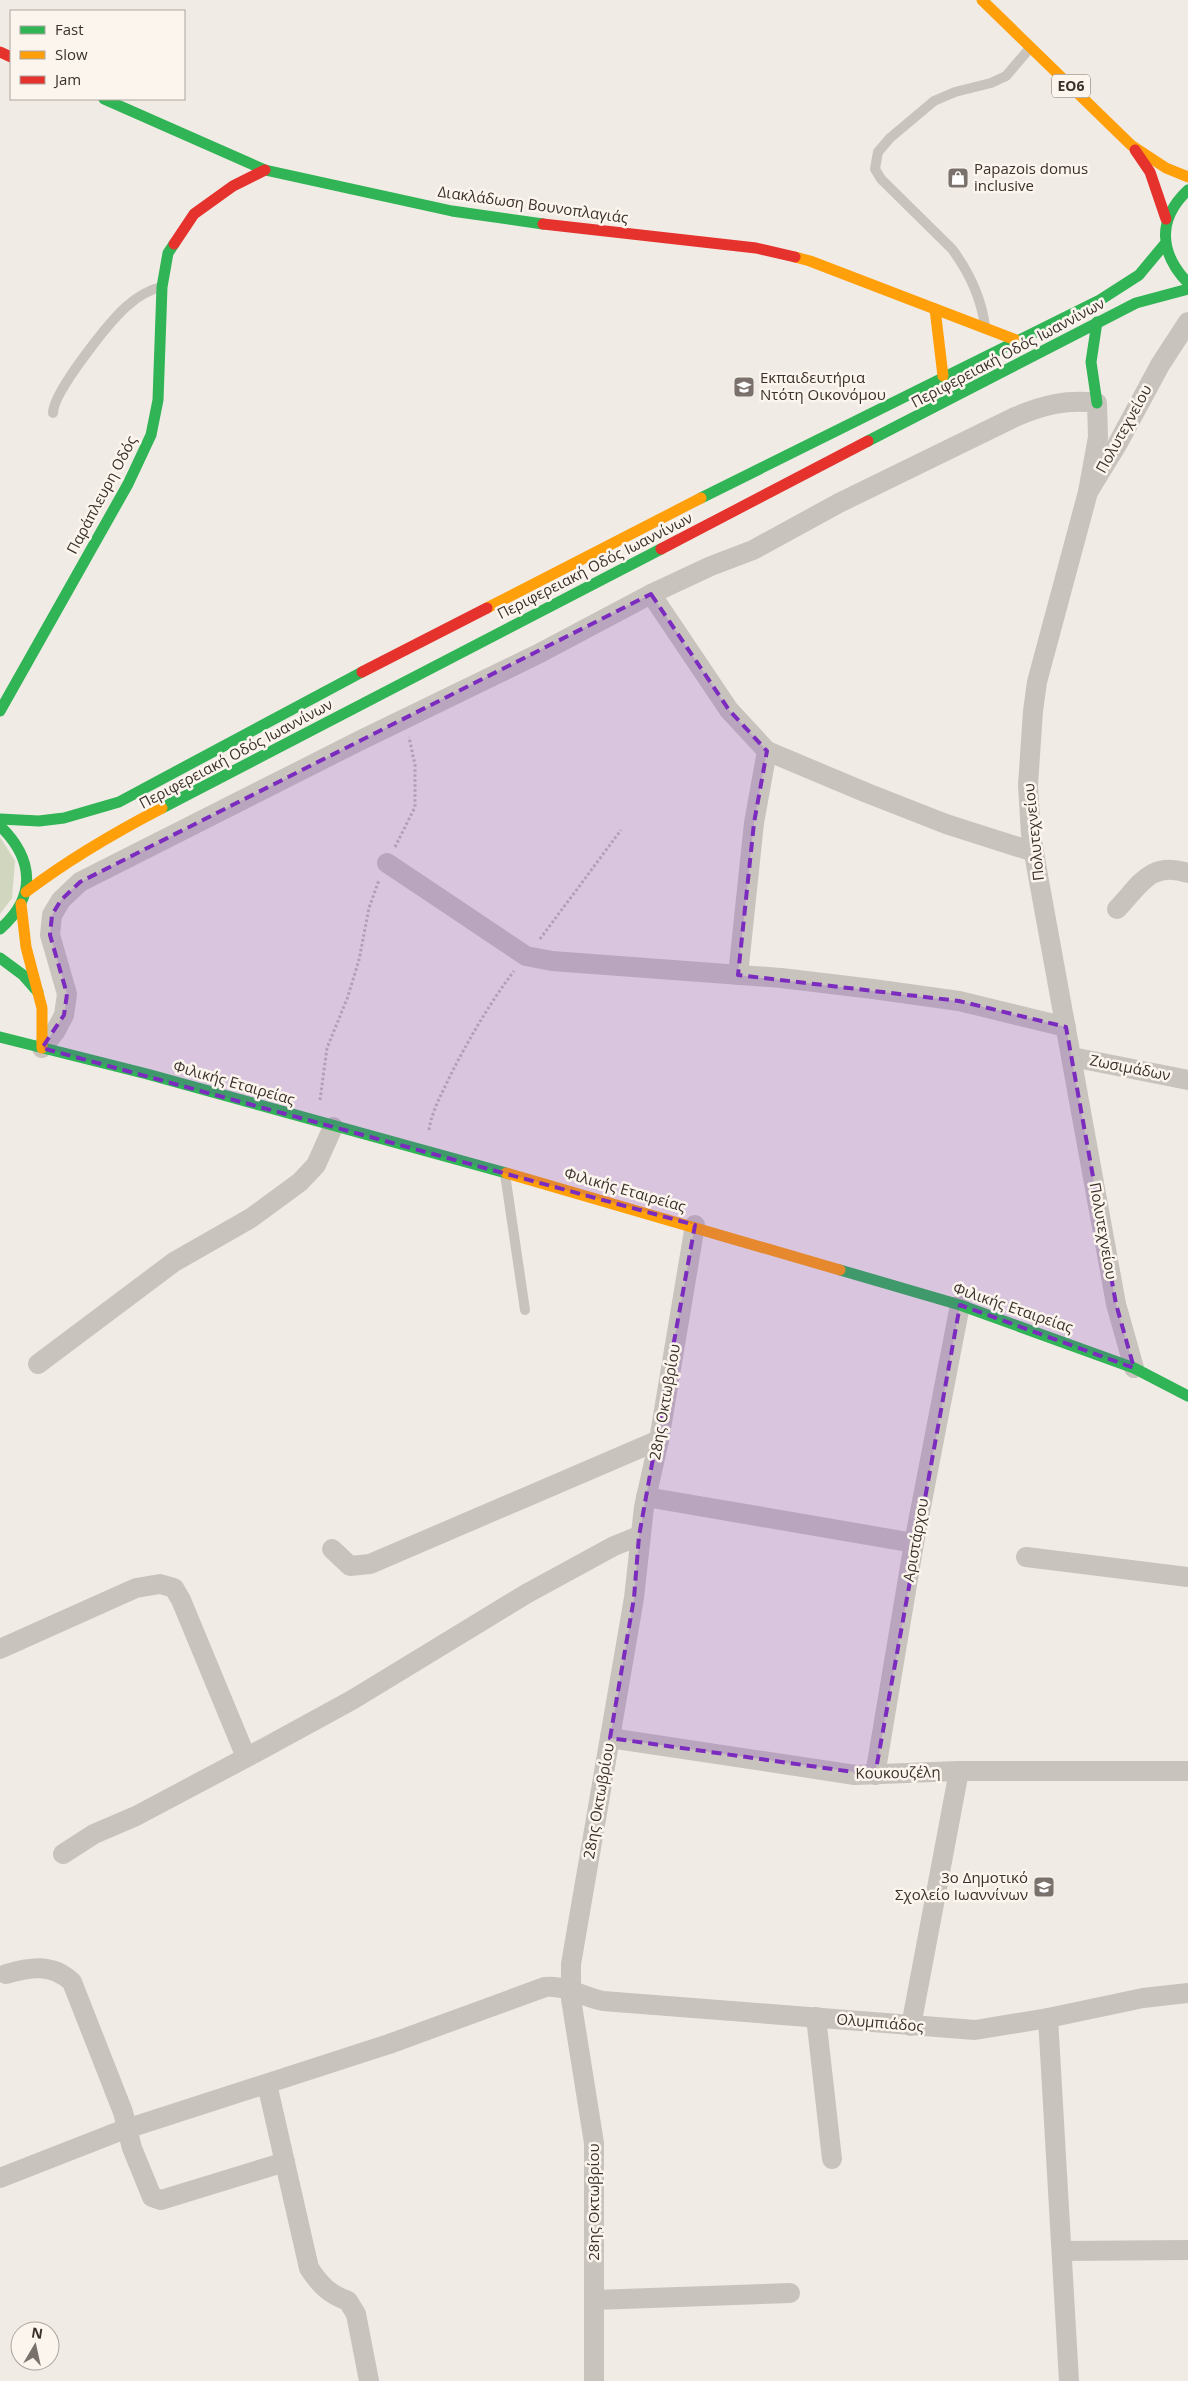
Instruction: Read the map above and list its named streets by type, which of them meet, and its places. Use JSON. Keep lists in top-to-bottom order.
{
  "streets": {
    "main road": [
      "ΕΟ6",
      "Διακλάδωση Βουνοπλαγιάς",
      "Περιφερειακή Οδός Ιωαννίνων",
      "Παράπλευρη Οδός",
      "Φιλικής Εταιρείας"
    ],
    "street": [
      "Πολυτεχνείου",
      "Ζωσιμάδων",
      "28ης Οκτωβρίου",
      "Αριστάρχου",
      "Κουκουζέλη",
      "Ολυμπιάδος"
    ]
  },
  "crossings": [
    ["ΕΟ6", "Περιφερειακή Οδός Ιωαννίνων"],
    ["Διακλάδωση Βουνοπλαγιάς", "Περιφερειακή Οδός Ιωαννίνων"],
    ["Διακλάδωση Βουνοπλαγιάς", "Παράπλευρη Οδός"],
    ["Πολυτεχνείου", "Ζωσιμάδων"],
    ["Πολυτεχνείου", "Φιλικής Εταιρείας"],
    ["Φιλικής Εταιρείας", "28ης Οκτωβρίου"],
    ["Φιλικής Εταιρείας", "Αριστάρχου"],
    ["28ης Οκτωβρίου", "Κουκουζέλη"],
    ["28ης Οκτωβρίου", "Ολυμπιάδος"],
    ["Αριστάρχου", "Κουκουζέλη"]
  ],
  "places": {
    "shop": ["Papazois domus inclusive"],
    "school or university": ["Εκπαιδευτήρια Ντότη Οικονόμου", "3ο Δημοτικό Σχολείο Ιωαννίνων"]
  },
  "legend": ["Fast", "Slow", "Jam"],
  "north": "top"
}
